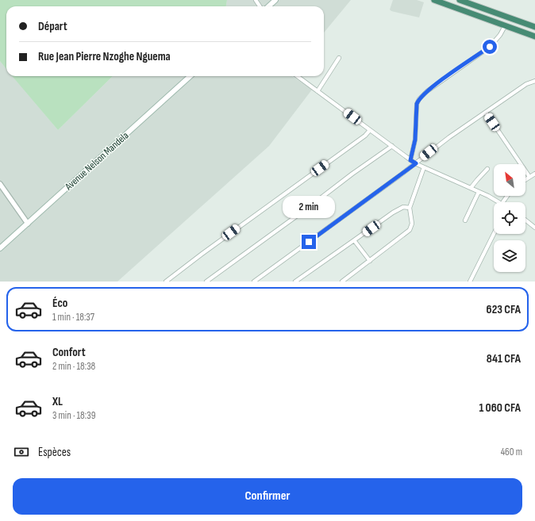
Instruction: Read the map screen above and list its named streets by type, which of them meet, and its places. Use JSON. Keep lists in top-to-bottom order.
{
  "streets": {
    "main road": ["Avenue Nelson Mandela"]
  },
  "north": "top left",
  "page": {
    "banner": ["Départ", "Rue Jean Pierre Nzoghe Nguema"],
    "bubble": "2 min",
    "list": [
      {
        "name": "Éco",
        "note": "1 min · 18:37",
        "value": "623 CFA"
      },
      {
        "name": "Confort",
        "note": "2 min · 18:38",
        "value": "841 CFA"
      },
      {
        "name": "XL",
        "note": "3 min · 18:39",
        "value": "1 060 CFA"
      }
    ],
    "pay": ["Espèces", "460 m"],
    "buttons": "Confirmer"
  }
}
